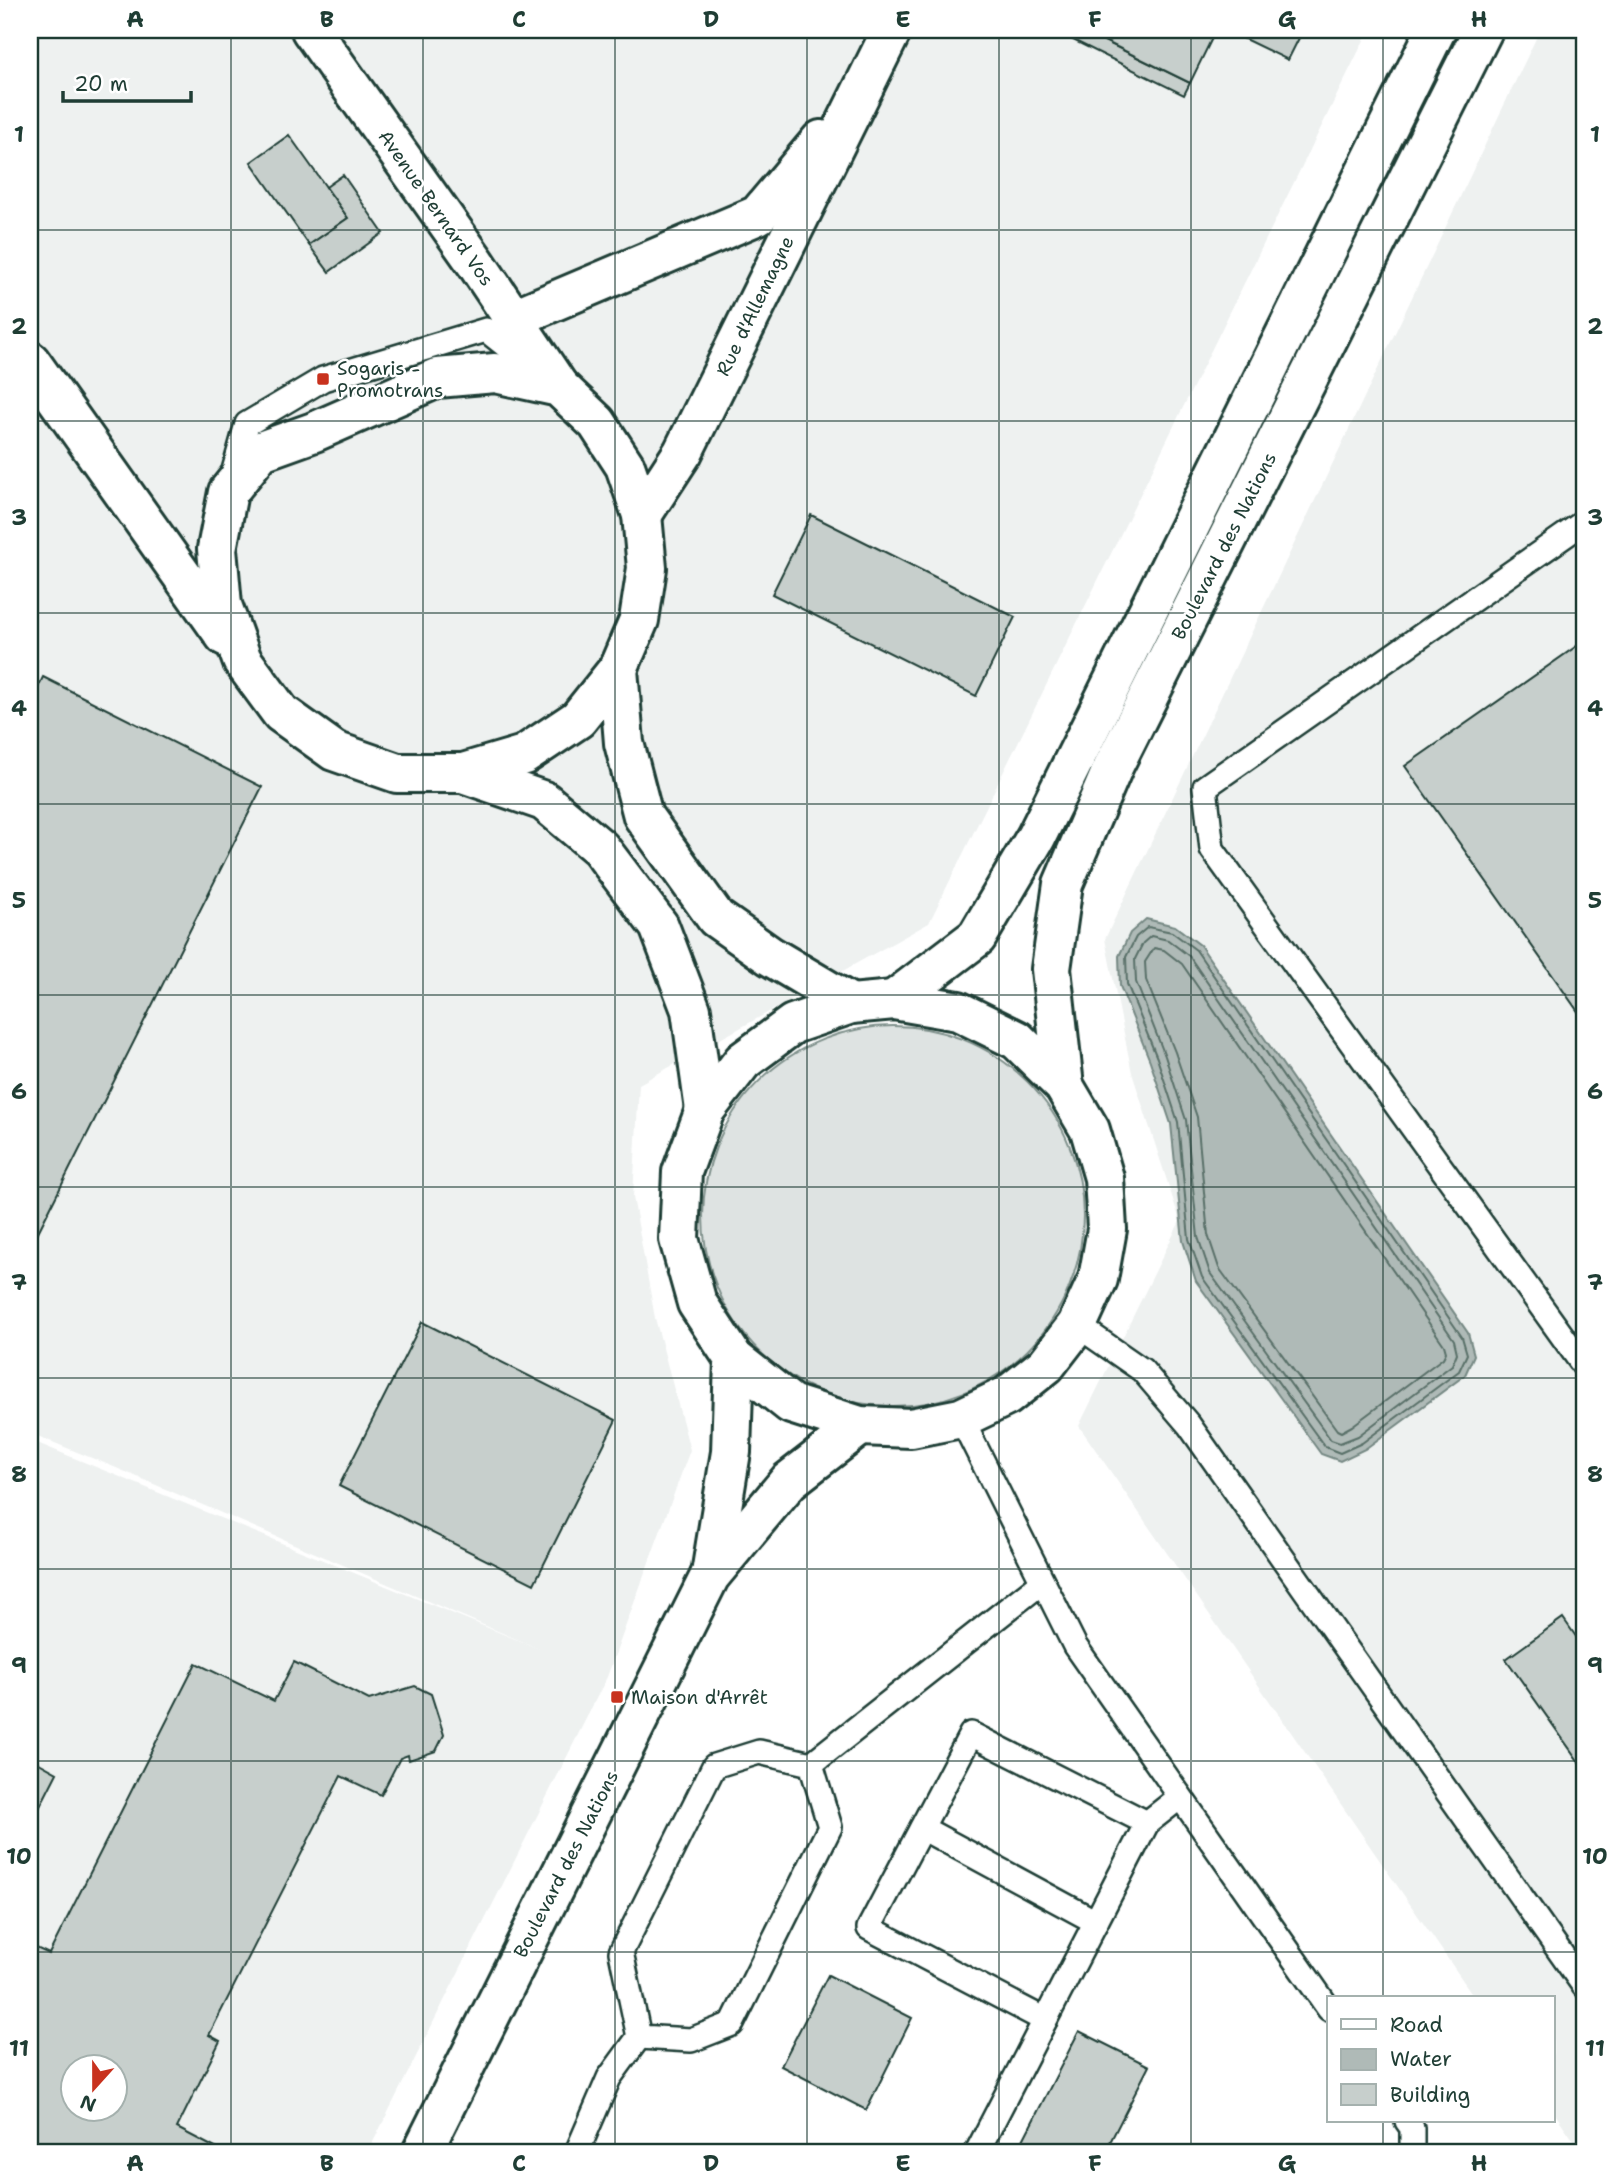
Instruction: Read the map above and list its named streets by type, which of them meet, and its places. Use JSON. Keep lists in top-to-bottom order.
{
  "streets": {
    "street": ["Avenue Bernard Vos", "Rue d'Allemagne", "Boulevard des Nations"]
  },
  "crossings": [
    ["Avenue Bernard Vos", "Rue d'Allemagne"]
  ],
  "places": {
    "transit": ["Sogaris - Promotrans", "Maison d'Arrêt"]
  },
  "legend": ["Road", "Water", "Building"],
  "scale_bar": "20 m",
  "north": "bottom",
  "grid": {
    "columns": [
      "A",
      "B",
      "C",
      "D",
      "E",
      "F",
      "G",
      "H"
    ],
    "rows": [
      "1",
      "2",
      "3",
      "4",
      "5",
      "6",
      "7",
      "8",
      "9",
      "10",
      "11"
    ]
  }
}
